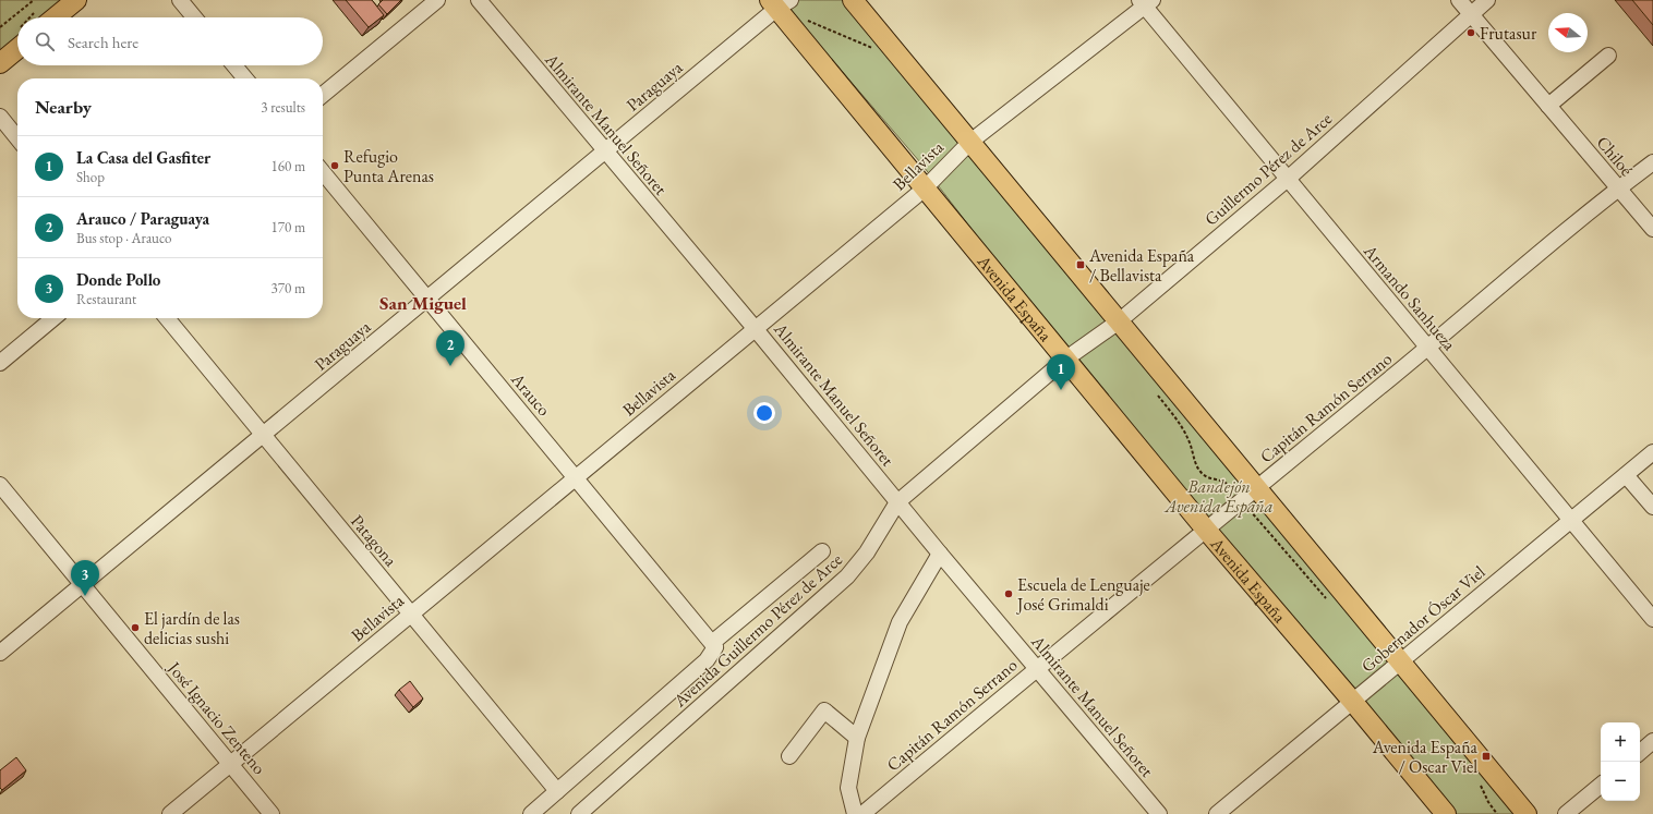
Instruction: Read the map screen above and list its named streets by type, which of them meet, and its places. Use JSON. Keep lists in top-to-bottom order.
{
  "streets": {
    "main road": ["Avenida España"],
    "street": [
      "Paraguaya",
      "Almirante Manuel Señoret",
      "Chiloé",
      "Bellavista",
      "Guillermo Pérez de Arce",
      "Armando Sanhueza",
      "Arauco",
      "Capitán Ramón Serrano",
      "Patagona",
      "Gobernador Óscar Viel",
      "Avenida Guillermo Pérez de Arce",
      "José Ignacio Zenteno"
    ]
  },
  "crossings": [
    ["Paraguaya", "Almirante Manuel Señoret"],
    ["Paraguaya", "Avenida España"],
    ["Paraguaya", "Arauco"],
    ["Paraguaya", "Patagona"],
    ["Paraguaya", "José Ignacio Zenteno"],
    ["Almirante Manuel Señoret", "Bellavista"],
    ["Almirante Manuel Señoret", "Capitán Ramón Serrano"],
    ["Almirante Manuel Señoret", "Avenida Guillermo Pérez de Arce"],
    ["Chiloé", "Guillermo Pérez de Arce"],
    ["Chiloé", "Capitán Ramón Serrano"],
    ["Bellavista", "Avenida España"],
    ["Bellavista", "Armando Sanhueza"],
    ["Bellavista", "Arauco"],
    ["Bellavista", "Patagona"],
    ["Bellavista", "José Ignacio Zenteno"],
    ["Guillermo Pérez de Arce", "Avenida España"],
    ["Guillermo Pérez de Arce", "Armando Sanhueza"],
    ["Guillermo Pérez de Arce", "Avenida Guillermo Pérez de Arce"],
    ["Avenida España", "Capitán Ramón Serrano"],
    ["Avenida España", "Gobernador Óscar Viel"],
    ["Avenida España", "Avenida Guillermo Pérez de Arce"],
    ["Armando Sanhueza", "Capitán Ramón Serrano"],
    ["Armando Sanhueza", "Gobernador Óscar Viel"],
    ["Arauco", "Avenida Guillermo Pérez de Arce"],
    ["Patagona", "Avenida Guillermo Pérez de Arce"]
  ],
  "districts": ["San Miguel"],
  "parks": ["Bandejón Avenida España"],
  "places": {
    "other": [
      "Frutasur",
      "Refugio Punta Arenas",
      "Escuela de Lenguaje José Grimaldi",
      "El jardín de las delicias sushi"
    ],
    "transit": ["Avenida España / Bellavista", "Avenida España / Oscar Viel"]
  },
  "north": "left",
  "page": {
    "search": "Search here",
    "heading": ["Nearby", "3 results"],
    "list": [
      {
        "mark": "1",
        "name": "La Casa del Gasfiter",
        "note": "Shop",
        "value": "160 m"
      },
      {
        "mark": "2",
        "name": "Arauco / Paraguaya",
        "note": "Bus stop · Arauco",
        "value": "170 m"
      },
      {
        "mark": "3",
        "name": "Donde Pollo",
        "note": "Restaurant",
        "value": "370 m"
      }
    ],
    "pins": ["2", "1", "3"],
    "map_buttons": ["+", "−"]
  }
}
